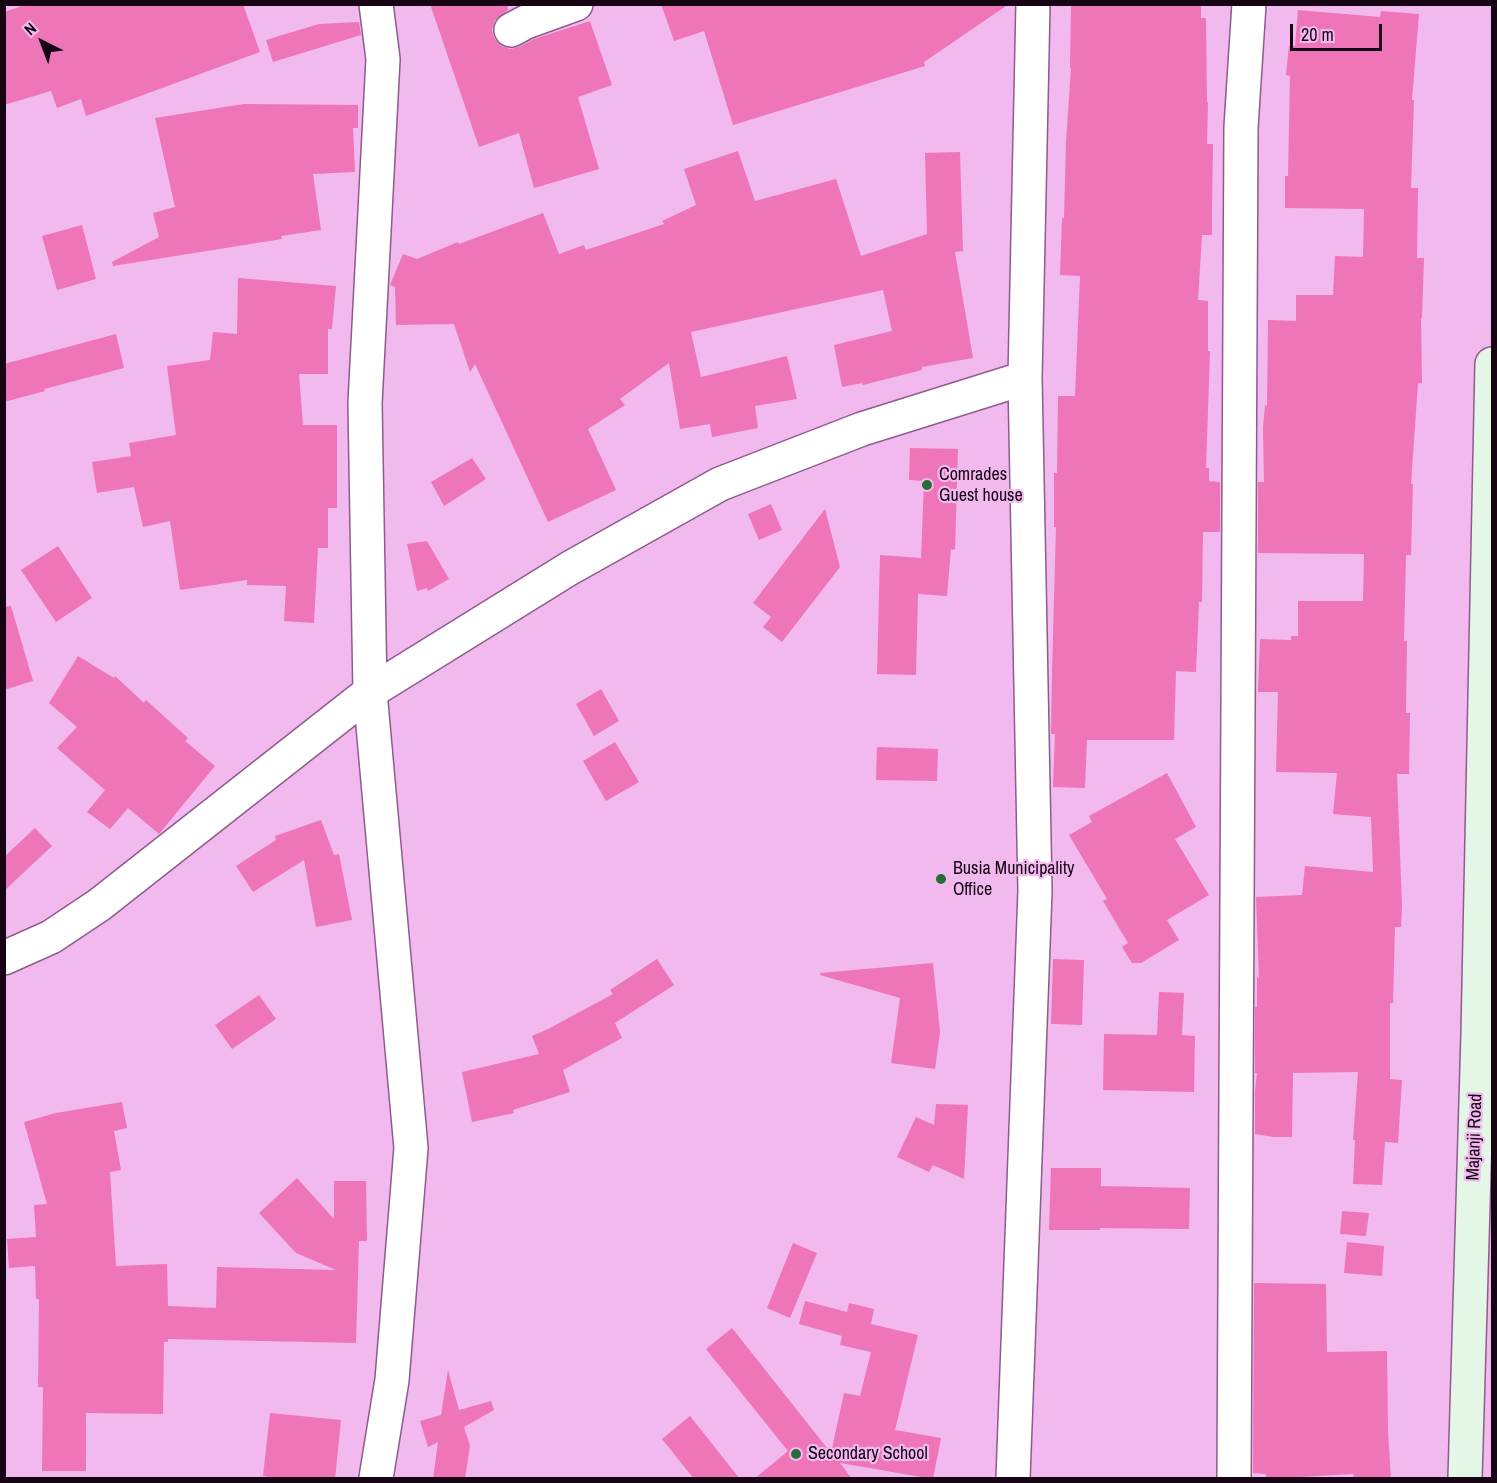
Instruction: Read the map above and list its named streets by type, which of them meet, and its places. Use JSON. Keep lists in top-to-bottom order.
{
  "streets": {
    "main road": ["Majanji Road"]
  },
  "places": ["Comrades Guest house", "Busia Municipality Office", "Secondary School"],
  "scale_bar": "20 m",
  "north": "top left"
}
